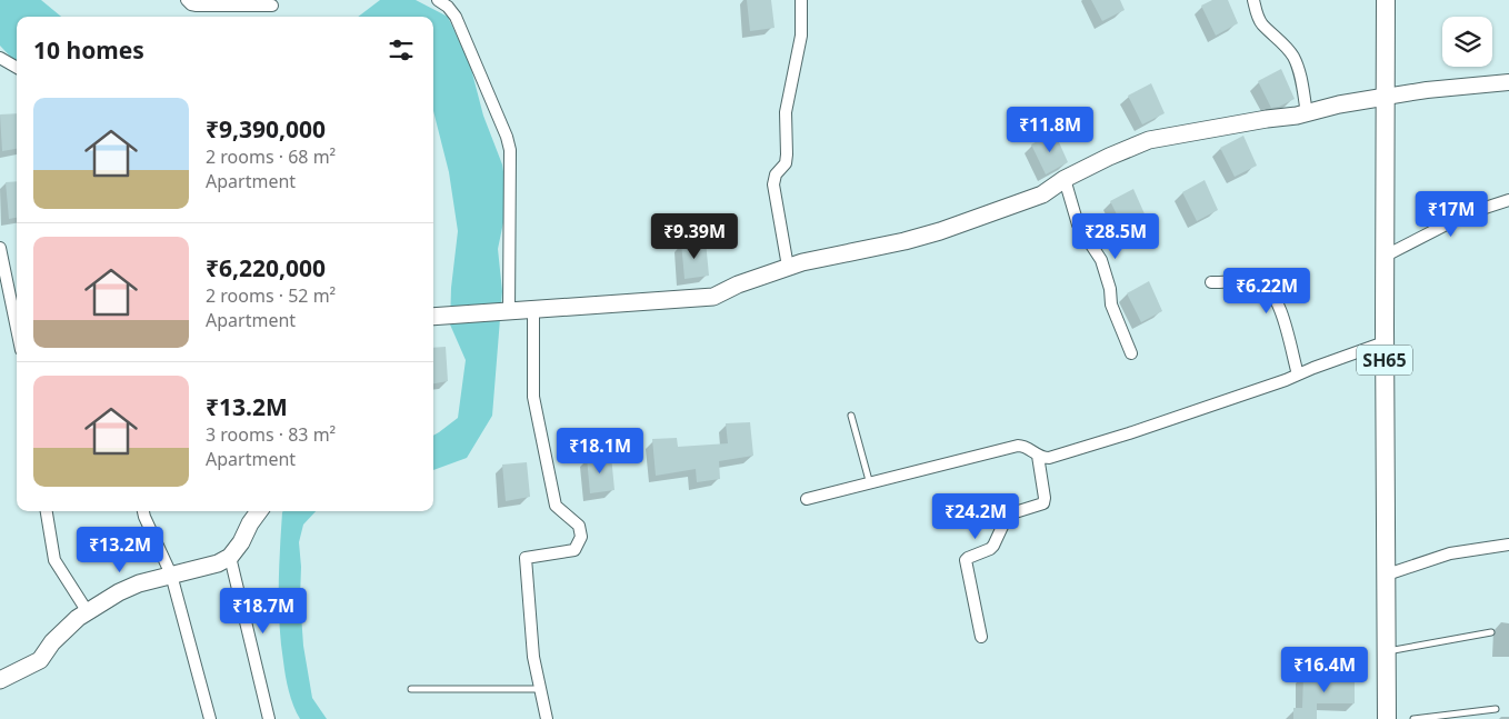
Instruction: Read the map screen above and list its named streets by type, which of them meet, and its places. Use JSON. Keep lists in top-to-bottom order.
{
  "streets": {
    "main road": ["SH65"]
  },
  "page": {
    "heading": "10 homes",
    "list": [
      {
        "name": "₹9,390,000",
        "note": "2 rooms · 68 m² · Apartment"
      },
      {
        "name": "₹6,220,000",
        "note": "2 rooms · 52 m² · Apartment"
      },
      {
        "name": "₹13.2M",
        "note": "3 rooms · 83 m² · Apartment"
      }
    ],
    "price": [
      "₹11.8M",
      "₹17M",
      "₹9.39M",
      "₹28.5M",
      "₹6.22M",
      "₹18.1M",
      "₹24.2M",
      "₹13.2M",
      "₹18.7M",
      "₹16.4M"
    ]
  }
}
